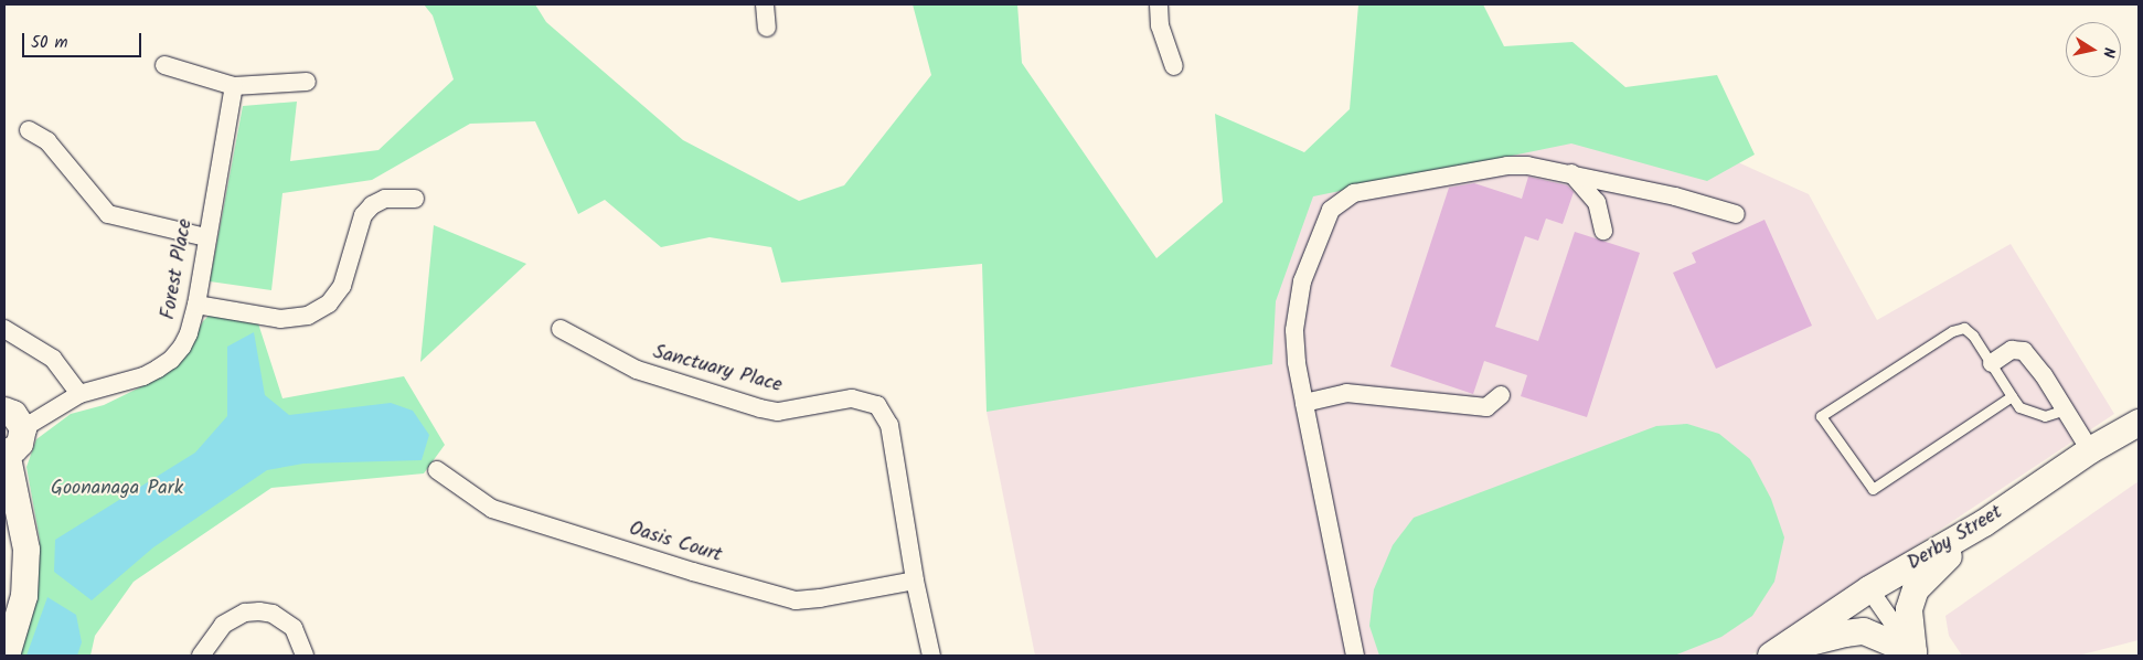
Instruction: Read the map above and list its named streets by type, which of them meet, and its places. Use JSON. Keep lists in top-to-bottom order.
{
  "streets": {
    "main road": ["Derby Street"],
    "street": ["Forest Place", "Sanctuary Place", "Oasis Court"]
  },
  "crossings": [
    ["Sanctuary Place", "Oasis Court"]
  ],
  "parks": ["Goonanaga Park"],
  "scale_bar": "50 m",
  "north": "right"
}
